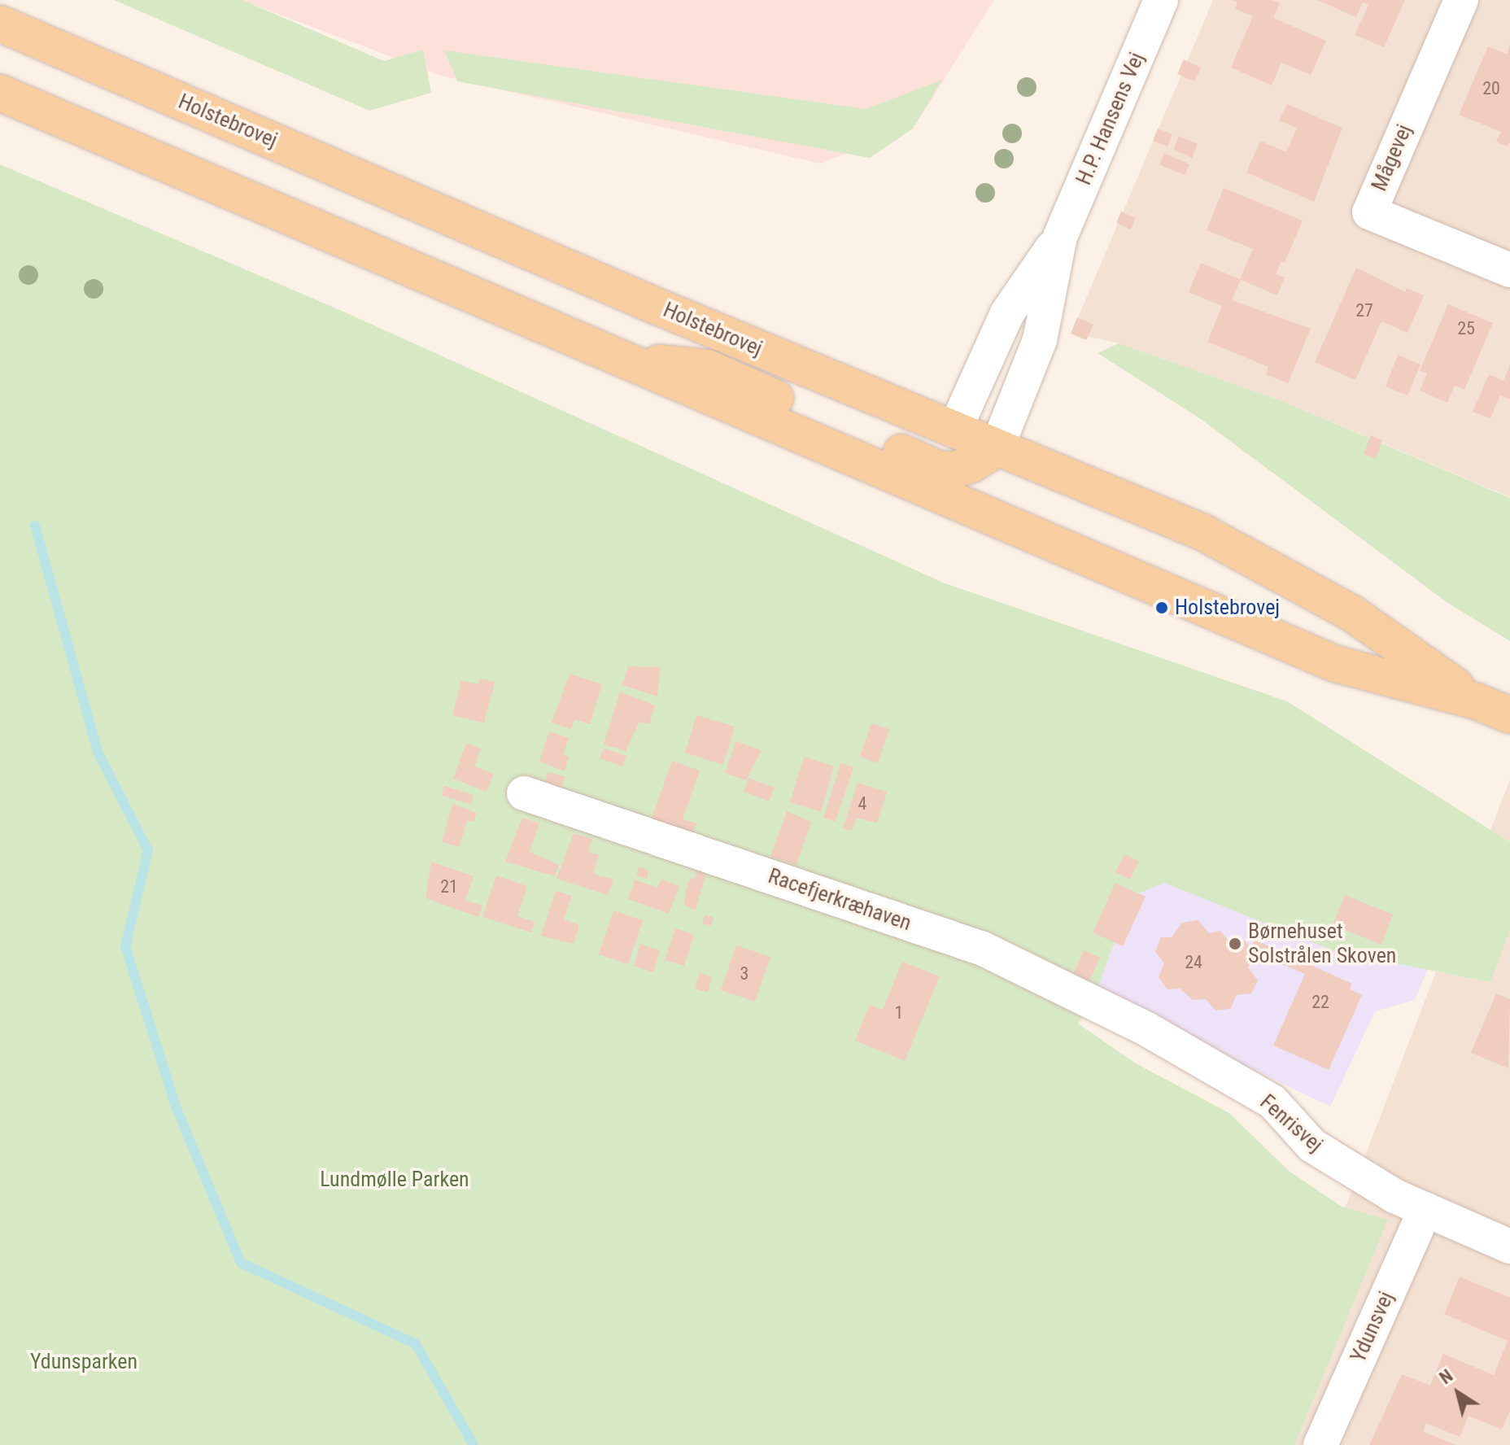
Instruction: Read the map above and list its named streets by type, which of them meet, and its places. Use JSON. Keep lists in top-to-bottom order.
{
  "streets": {
    "main road": ["Holstebrovej"],
    "street": [
      "H.P. Hansens Vej",
      "Mågevej",
      "Racefjerkræhaven",
      "Fenrisvej",
      "Ydunsvej"
    ]
  },
  "crossings": [
    ["H.P. Hansens Vej", "Holstebrovej"],
    ["Racefjerkræhaven", "Fenrisvej"],
    ["Fenrisvej", "Ydunsvej"]
  ],
  "parks": ["Lundmølle Parken", "Ydunsparken"],
  "places": ["Holstebrovej", "Børnehuset Solstrålen Skoven"],
  "house_numbers": [
    "20",
    "27",
    "25",
    "4",
    "21",
    "24",
    "3",
    "22",
    "1"
  ],
  "north": "top left"
}
